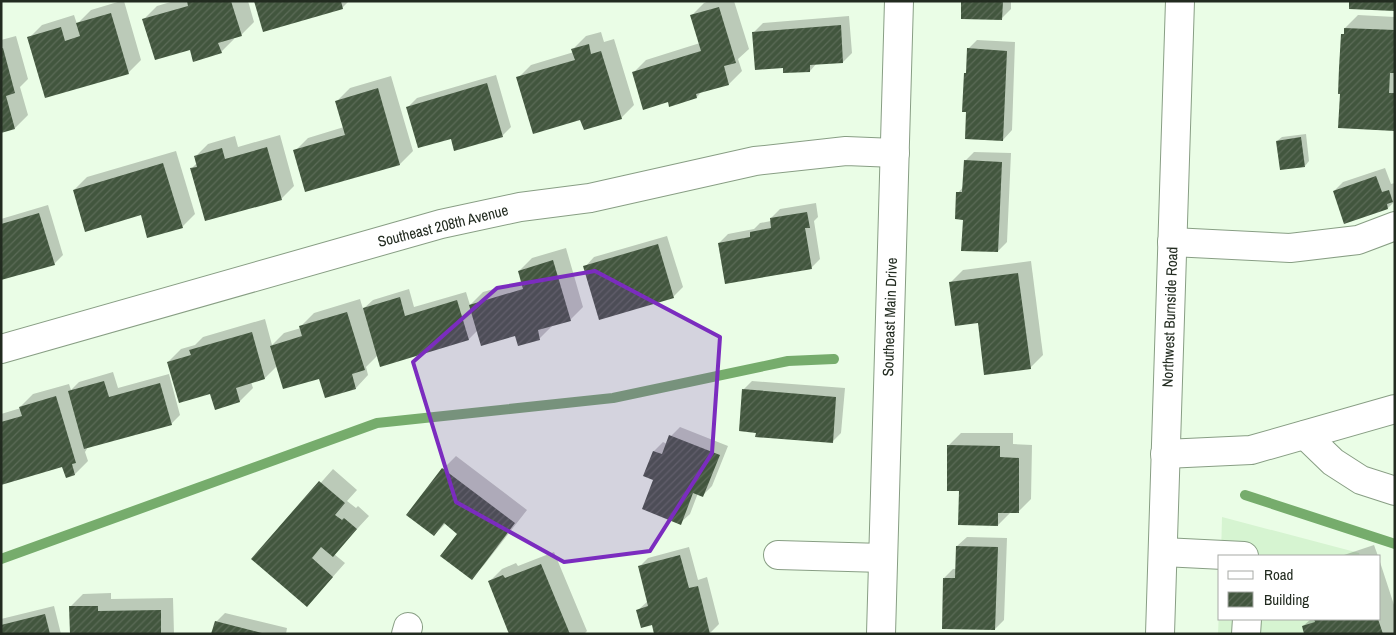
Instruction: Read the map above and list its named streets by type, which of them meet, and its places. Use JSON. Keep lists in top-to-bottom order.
{
  "streets": {
    "street": ["Southeast 208th Avenue", "Southeast Main Drive", "Northwest Burnside Road"]
  },
  "crossings": [
    ["Southeast 208th Avenue", "Southeast Main Drive"]
  ],
  "legend": ["Road", "Building"]
}
